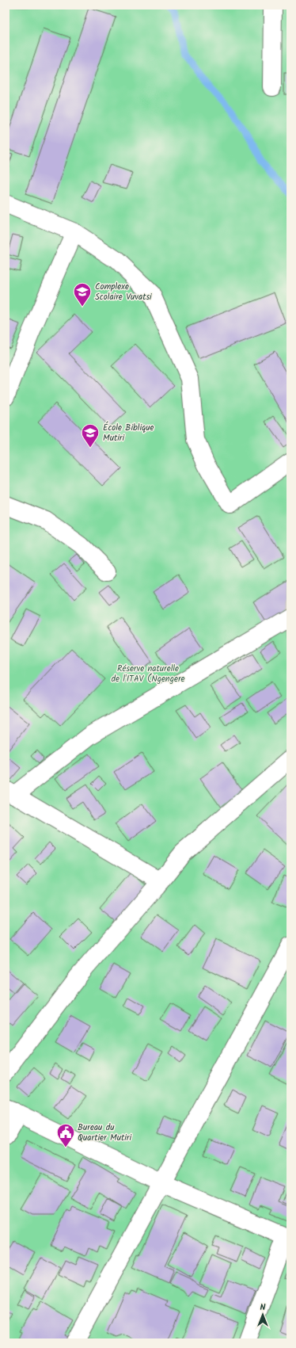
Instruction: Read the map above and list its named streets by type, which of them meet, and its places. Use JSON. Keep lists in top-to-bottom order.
{
  "parks": ["Réserve naturelle de l'ITAV (Ngengere"],
  "places": {
    "school or university": ["Complexe Scolaire Vuvatsi", "École Biblique Mutiri"],
    "public building": ["Bureau du Quartier Mutiri"]
  },
  "north": "top"
}
